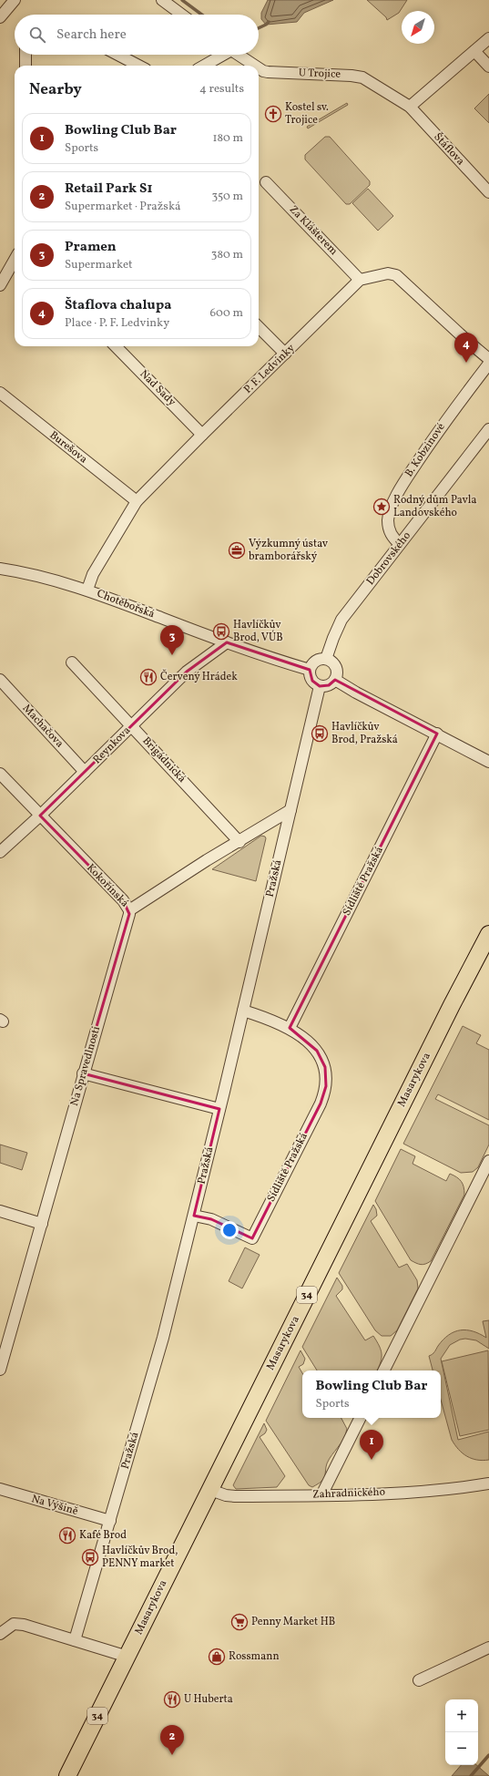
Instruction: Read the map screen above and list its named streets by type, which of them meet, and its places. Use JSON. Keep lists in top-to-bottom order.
{
  "streets": {
    "main road": ["Masarykova", "34"],
    "street": [
      "U Trojice",
      "Štáflova",
      "Za Klášterem",
      "P. F. Ledvinky",
      "Nad Sady",
      "Burešova",
      "B. Kobzinové",
      "Dobrovského",
      "Chotěbořská",
      "Machačova",
      "Reynkova",
      "Brigádnická",
      "Pražská",
      "Sídliště Pražská",
      "Kokořínská",
      "Na Spravedlnosti",
      "Zahradnického",
      "Na Výšině"
    ]
  },
  "crossings": [
    ["U Trojice", "Štáflova"],
    ["Za Klášterem", "P. F. Ledvinky"],
    ["P. F. Ledvinky", "Nad Sady"],
    ["P. F. Ledvinky", "Burešova"],
    ["P. F. Ledvinky", "Chotěbořská"],
    ["B. Kobzinové", "Dobrovského"],
    ["Dobrovského", "Chotěbořská"],
    ["Dobrovského", "Pražská"],
    ["Chotěbořská", "Reynkova"],
    ["Chotěbořská", "Pražská"],
    ["Machačova", "Reynkova"],
    ["Reynkova", "Brigádnická"],
    ["Reynkova", "Kokořínská"],
    ["Brigádnická", "Kokořínská"],
    ["Pražská", "Sídliště Pražská"],
    ["Pražská", "Kokořínská"],
    ["Pražská", "Na Výšině"],
    ["Kokořínská", "Na Spravedlnosti"],
    ["Masarykova", "34"],
    ["Masarykova", "Zahradnického"]
  ],
  "places": {
    "church": ["Kostel sv. Trojice"],
    "place": ["Rodný dům Pavla Landovského"],
    "office": ["Výzkumný ústav bramborářský"],
    "bus stop": ["Havlíčkův Brod, VÚB", "Havlíčkův Brod, Pražská", "Havlíčkův Brod, PENNY market"],
    "restaurant": ["Červený Hrádek", "Kafé Brod", "U Huberta"],
    "supermarket": ["Penny Market HB"],
    "shop": ["Rossmann"]
  },
  "north": "bottom left",
  "page": {
    "search": "Search here",
    "heading": ["Nearby", "4 results"],
    "list": [
      {
        "mark": "1",
        "name": "Bowling Club Bar",
        "note": "Sports",
        "value": "180 m"
      },
      {
        "mark": "2",
        "name": "Retail Park S1",
        "note": "Supermarket · Pražská",
        "value": "350 m"
      },
      {
        "mark": "3",
        "name": "Pramen",
        "note": "Supermarket",
        "value": "380 m"
      },
      {
        "mark": "4",
        "name": "Štaflova chalupa",
        "note": "Place · P. F. Ledvinky",
        "value": "600 m"
      }
    ],
    "pins": [
      "4",
      "3",
      "1",
      "2"
    ],
    "popup": ["Bowling Club Bar", "Sports"],
    "map_buttons": ["+", "−"]
  }
}
